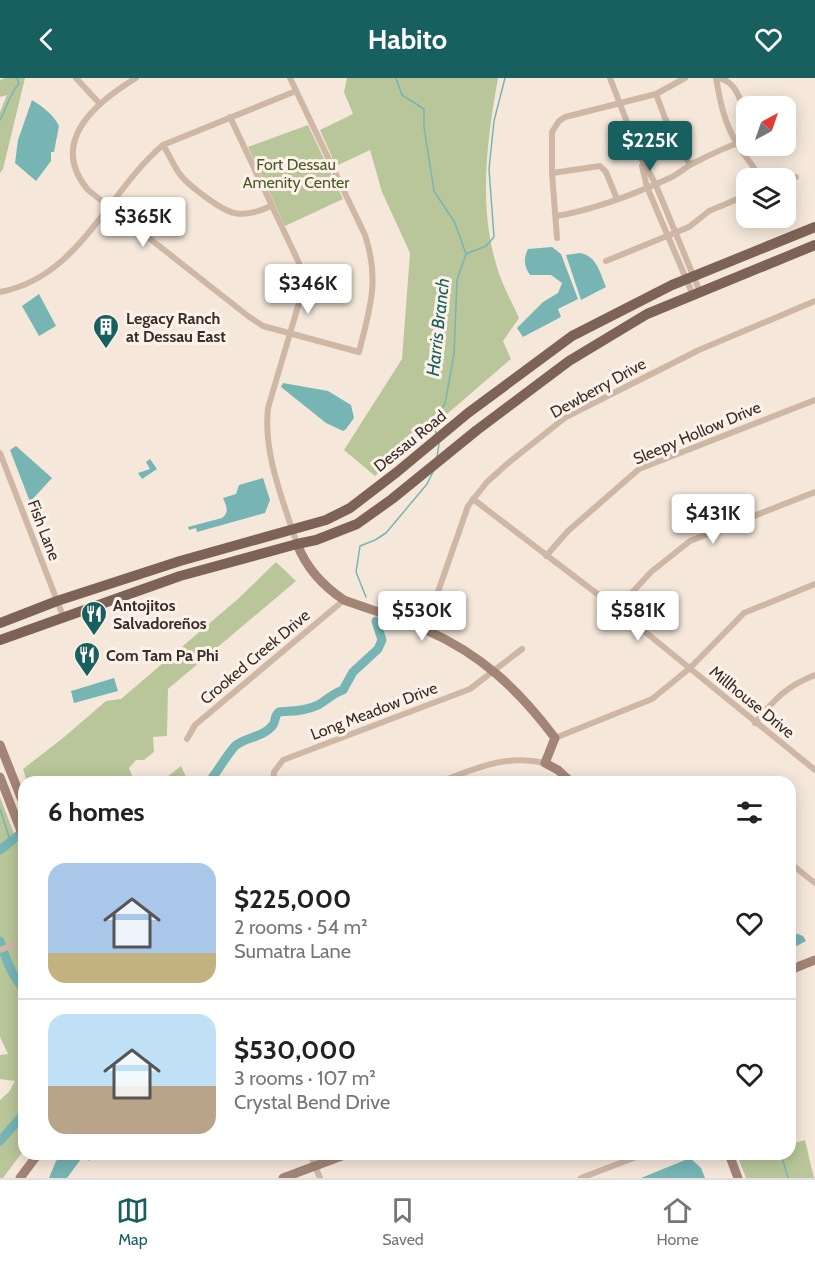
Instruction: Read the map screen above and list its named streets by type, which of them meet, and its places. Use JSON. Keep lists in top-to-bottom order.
{
  "streets": {
    "main road": ["Dessau Road"],
    "street": [
      "Dewberry Drive",
      "Sleepy Hollow Drive",
      "Fish Lane",
      "Crooked Creek Drive",
      "Millhouse Drive",
      "Long Meadow Drive"
    ]
  },
  "crossings": [
    ["Dewberry Drive", "Millhouse Drive"],
    ["Sleepy Hollow Drive", "Millhouse Drive"],
    ["Dessau Road", "Fish Lane"]
  ],
  "water": ["Harris Branch"],
  "parks": ["Fort Dessau Amenity Center"],
  "places": {
    "building": ["Legacy Ranch at Dessau East"],
    "restaurant": ["Antojitos Salvadoreños", "Com Tam Pa Phi"]
  },
  "north": "top right",
  "page": {
    "header": "Habito",
    "price": [
      "$225K",
      "$365K",
      "$346K",
      "$431K",
      "$530K",
      "$581K"
    ],
    "heading": "6 homes",
    "list": [
      {
        "name": "$225,000",
        "note": "2 rooms · 54 m² · Sumatra Lane"
      },
      {
        "name": "$530,000",
        "note": "3 rooms · 107 m² · Crystal Bend Drive"
      }
    ],
    "tabs": ["Map", "Saved", "Home"]
  }
}
